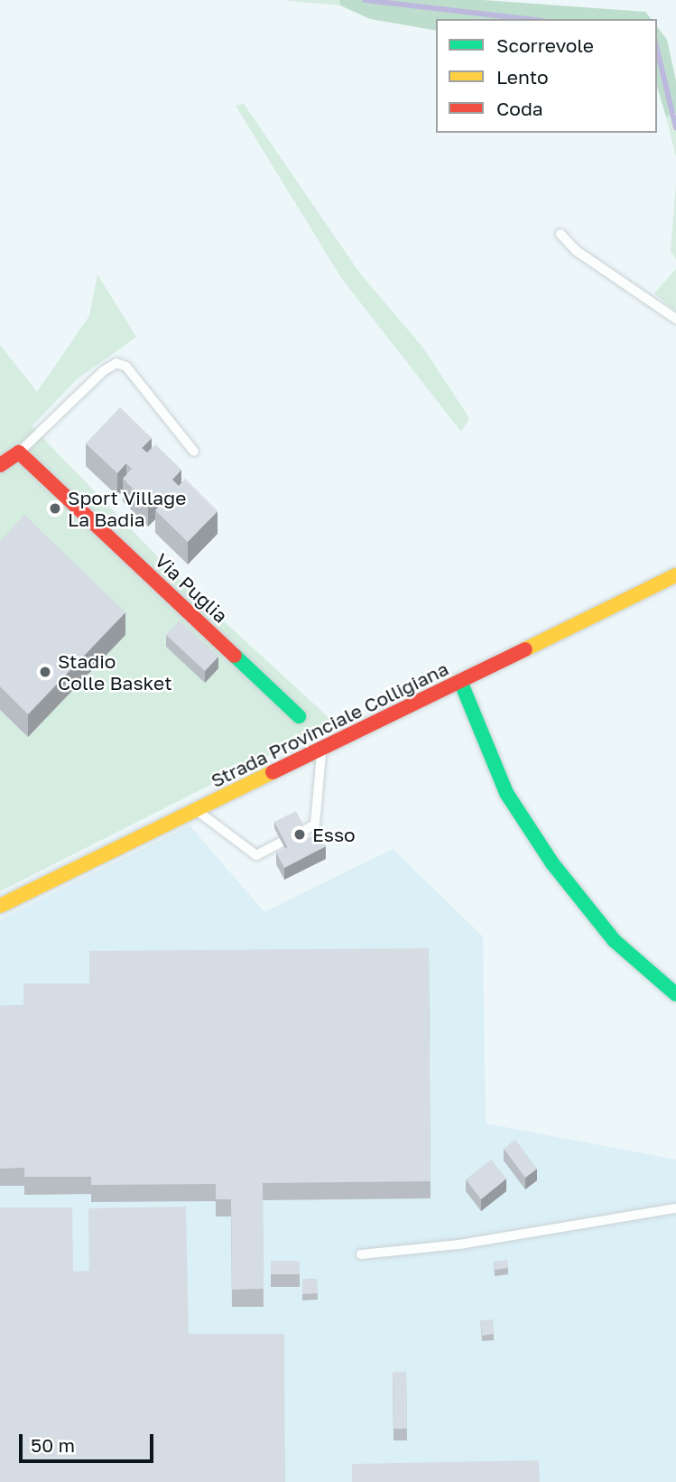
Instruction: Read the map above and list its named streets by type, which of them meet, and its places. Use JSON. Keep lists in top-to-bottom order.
{
  "streets": {
    "street": ["Via Puglia", "Strada Provinciale Colligiana"]
  },
  "places": ["Sport Village La Badia", "Stadio Colle Basket", "Esso"],
  "legend": ["Scorrevole", "Lento", "Coda"],
  "scale_bar": "50 m"
}
